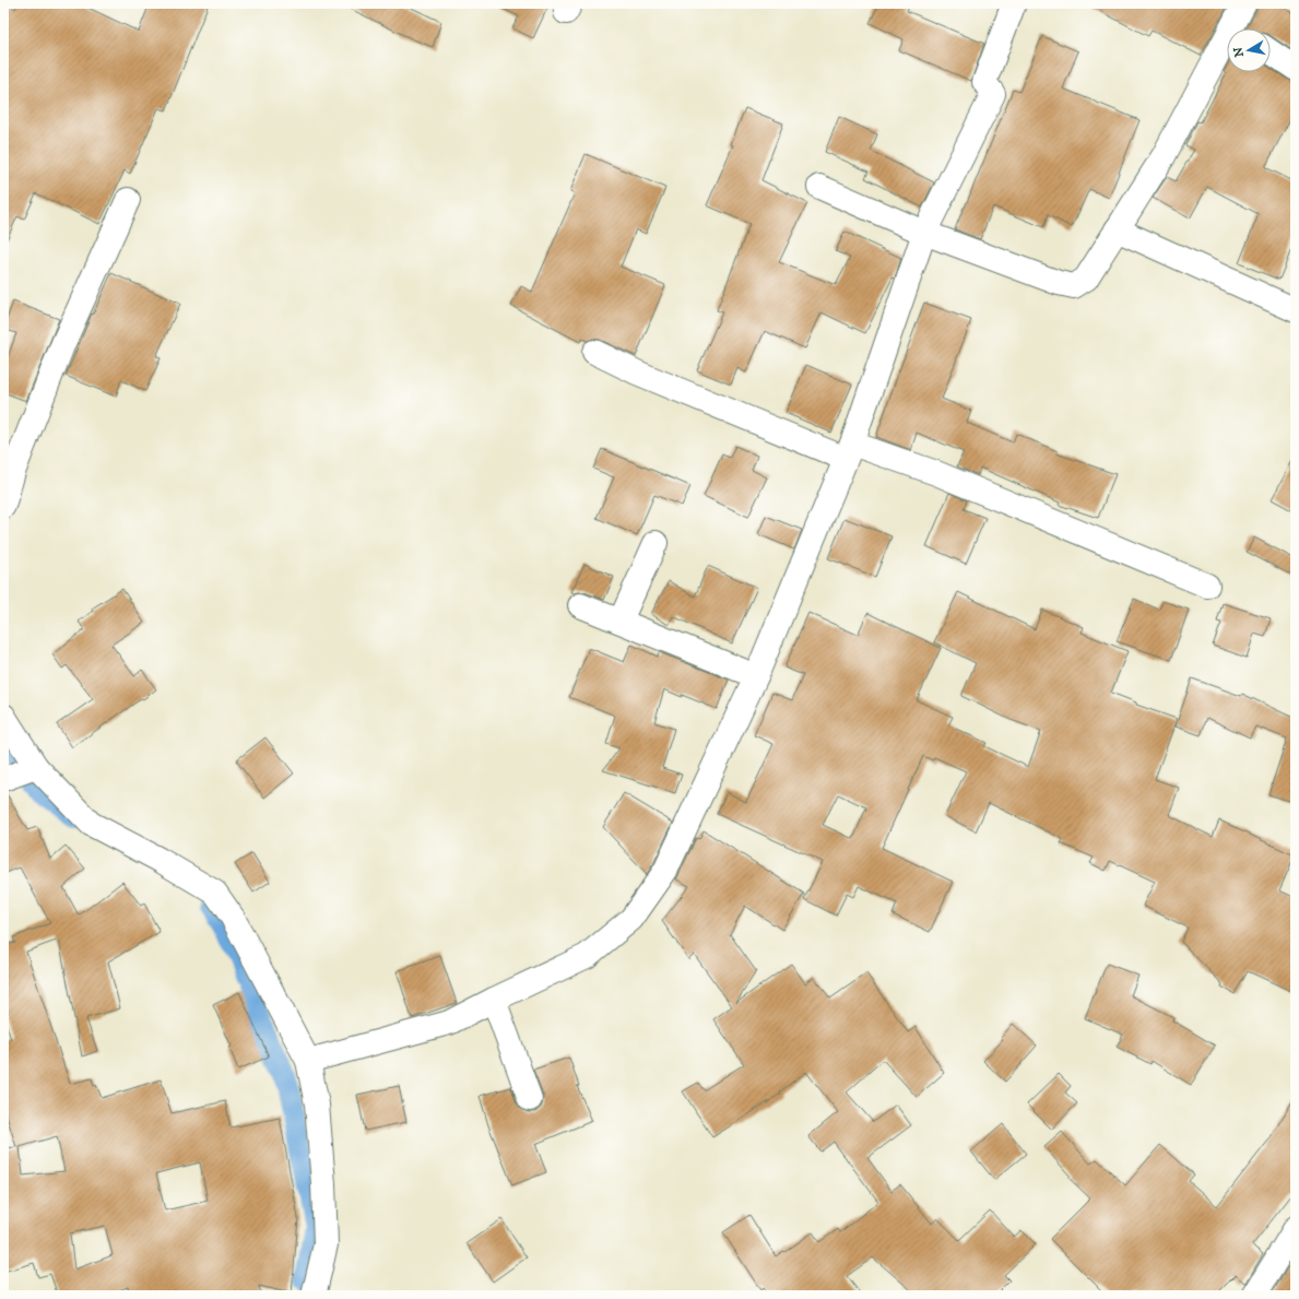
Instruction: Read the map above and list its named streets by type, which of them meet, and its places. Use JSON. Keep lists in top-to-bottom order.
{
  "north": "left"
}
